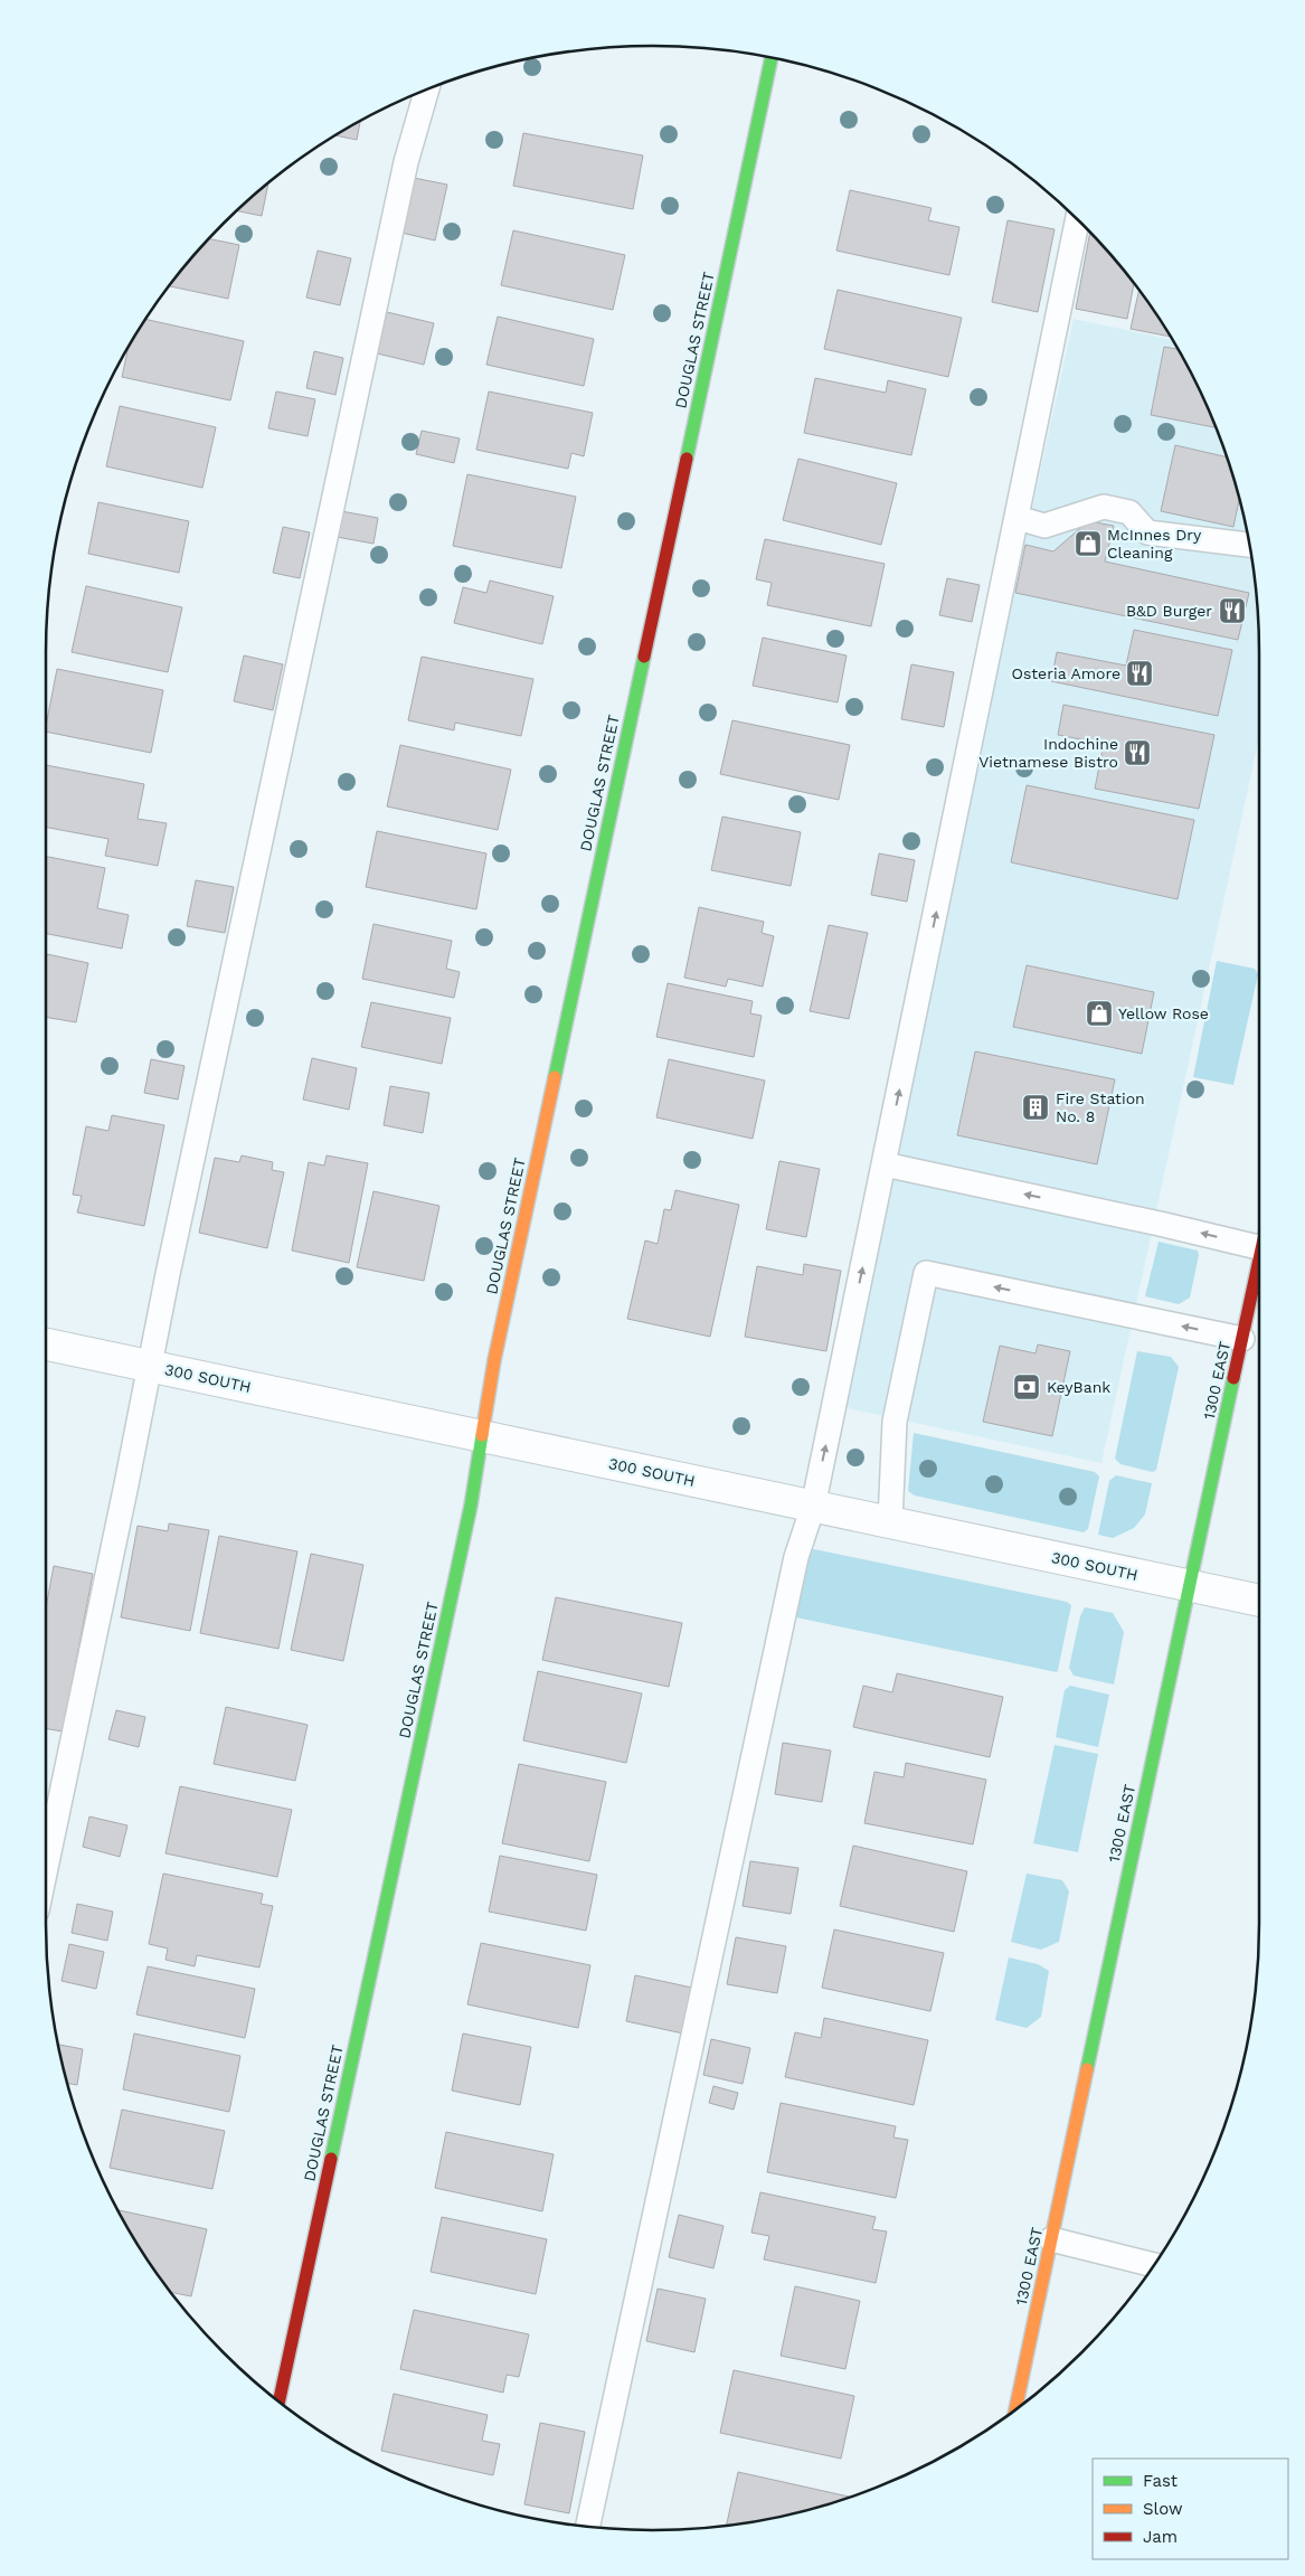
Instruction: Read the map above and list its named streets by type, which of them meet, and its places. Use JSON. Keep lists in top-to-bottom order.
{
  "streets": {
    "street": ["DOUGLAS STREET", "300 SOUTH", "1300 EAST"]
  },
  "crossings": [
    ["DOUGLAS STREET", "300 SOUTH"],
    ["300 SOUTH", "1300 EAST"]
  ],
  "places": {
    "shop": ["McInnes Dry Cleaning", "Yellow Rose"],
    "restaurant": ["B&D Burger", "Osteria Amore", "Indochine Vietnamese Bistro"],
    "building": ["Fire Station No. 8"],
    "bank": ["KeyBank"]
  },
  "legend": ["Fast", "Slow", "Jam"]
}
